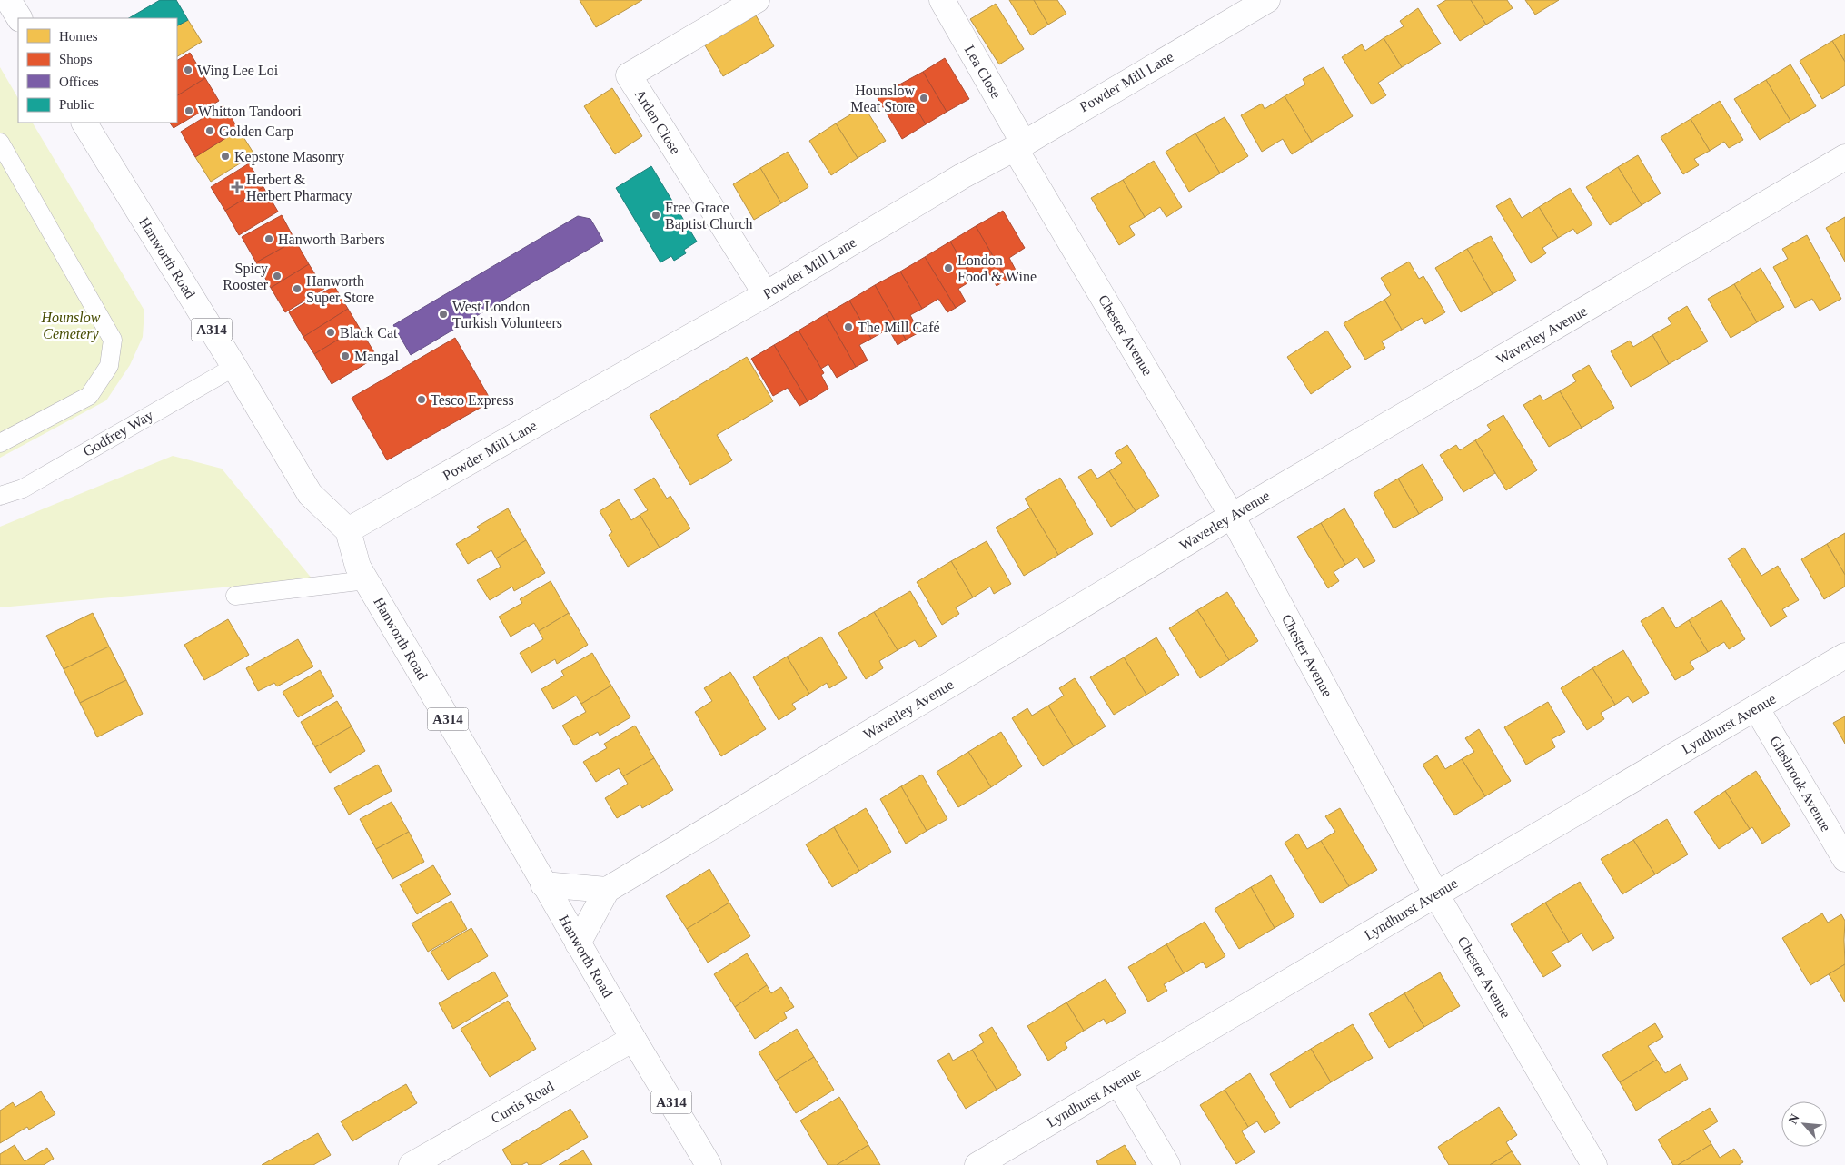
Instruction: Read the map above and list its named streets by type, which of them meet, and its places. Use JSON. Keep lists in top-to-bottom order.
{
  "streets": {
    "street": [
      "Lea Close",
      "Powder Mill Lane",
      "Arden Close",
      "Hanworth Road",
      "A314",
      "Chester Avenue",
      "Waverley Avenue",
      "Lyndhurst Avenue",
      "Glasbrook Avenue",
      "Curtis Road"
    ],
    "lane": ["Godfrey Way"]
  },
  "crossings": [
    ["Lea Close", "Powder Mill Lane"],
    ["Lea Close", "Chester Avenue"],
    ["Powder Mill Lane", "Arden Close"],
    ["Powder Mill Lane", "Hanworth Road"],
    ["Powder Mill Lane", "Chester Avenue"],
    ["Hanworth Road", "Godfrey Way"],
    ["Hanworth Road", "Curtis Road"],
    ["Chester Avenue", "Waverley Avenue"],
    ["Chester Avenue", "Lyndhurst Avenue"],
    ["Lyndhurst Avenue", "Glasbrook Avenue"]
  ],
  "parks": ["Hounslow Cemetery"],
  "places": {
    "other": [
      "Wing Lee Loi",
      "Hounslow Meat Store",
      "Whitton Tandoori",
      "Golden Carp",
      "Kepstone Masonry",
      "Free Grace Baptist Church",
      "Hanworth Barbers",
      "London Food & Wine",
      "Spicy Rooster",
      "Hanworth Super Store",
      "West London Turkish Volunteers",
      "The Mill Café",
      "Black Cat",
      "Mangal",
      "Tesco Express"
    ],
    "health": ["Herbert & Herbert Pharmacy"]
  },
  "legend": [
    "Homes",
    "Shops",
    "Offices",
    "Public"
  ],
  "north": "top left"
}
